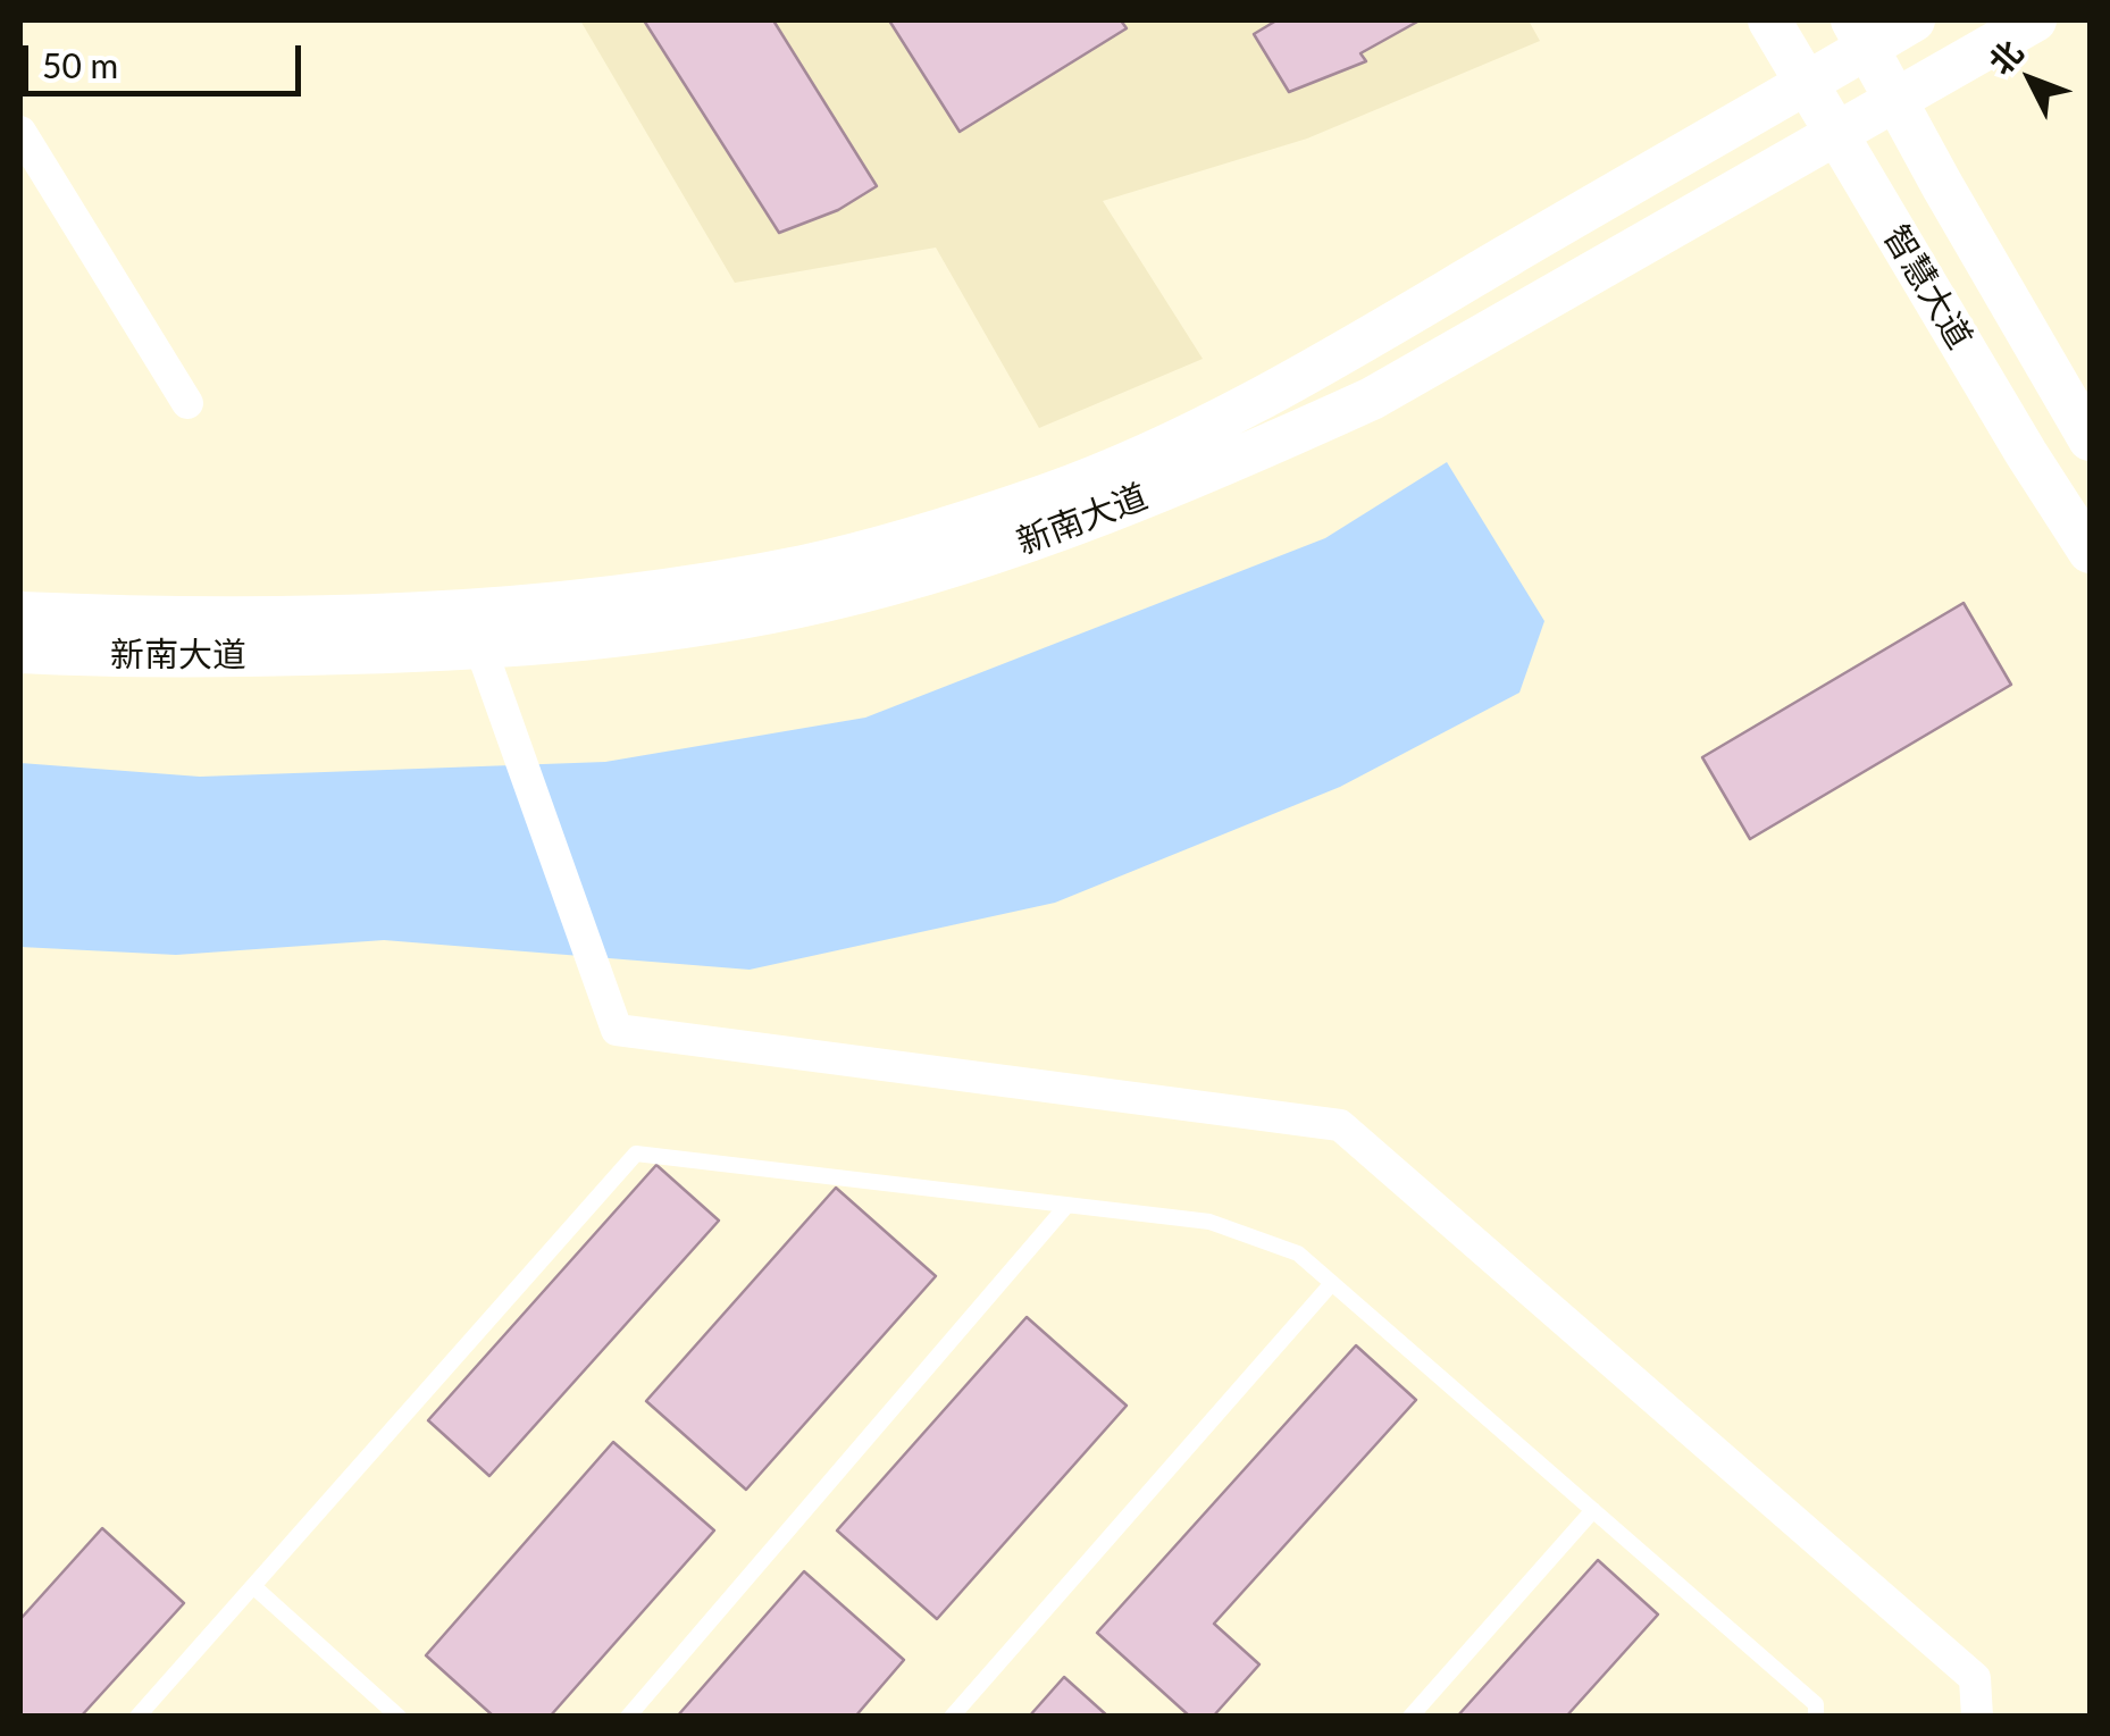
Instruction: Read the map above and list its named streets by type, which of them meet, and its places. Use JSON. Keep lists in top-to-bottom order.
{
  "streets": {
    "main road": ["智慧大道", "新南大道"]
  },
  "crossings": [
    ["智慧大道", "新南大道"]
  ],
  "scale_bar": "50 m",
  "north": "top left"
}
